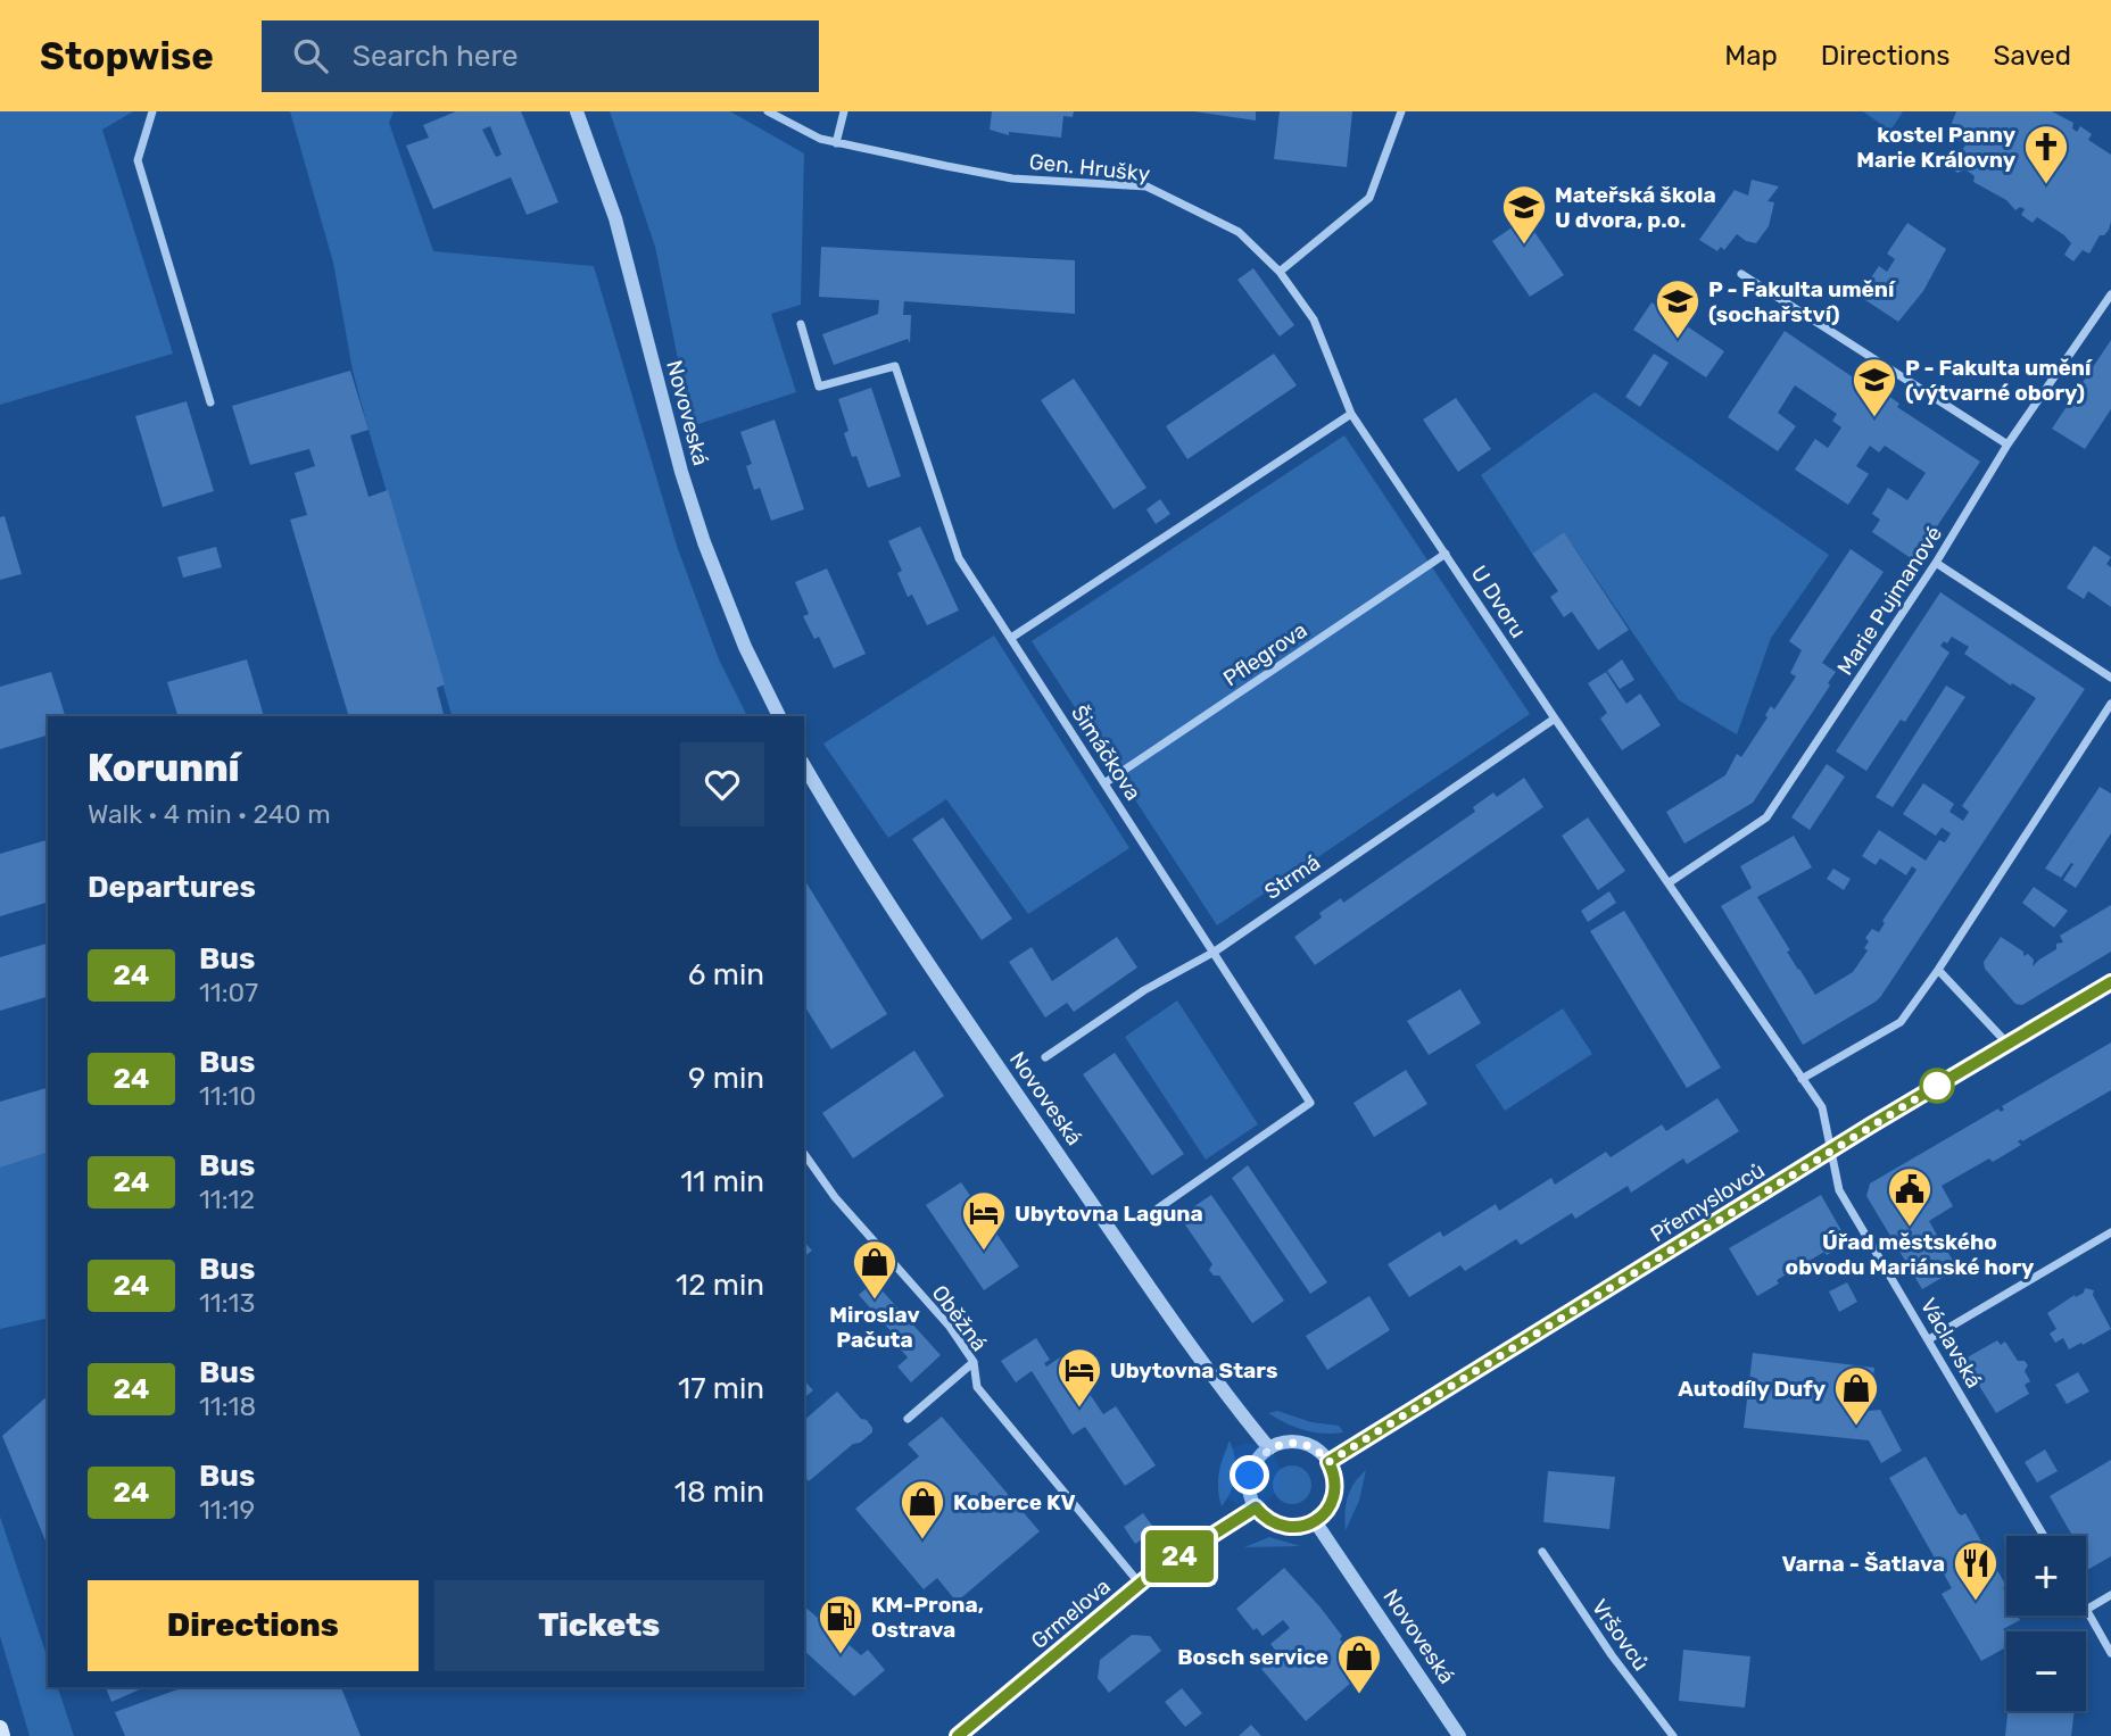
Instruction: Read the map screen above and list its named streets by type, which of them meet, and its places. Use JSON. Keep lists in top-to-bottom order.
{
  "streets": {
    "street": [
      "Gen. Hrušky",
      "Novoveská",
      "Marie Pujmanové",
      "U Dvoru",
      "Pflegrova",
      "Šimáčkova",
      "Strmá",
      "Přemyslovců",
      "Oběžná",
      "Václavská",
      "Grmelova",
      "Vršovců"
    ]
  },
  "crossings": [
    ["Gen. Hrušky", "U Dvoru"],
    ["Novoveská", "Přemyslovců"],
    ["Novoveská", "Grmelova"],
    ["Marie Pujmanové", "U Dvoru"],
    ["U Dvoru", "Pflegrova"],
    ["U Dvoru", "Strmá"],
    ["U Dvoru", "Přemyslovců"],
    ["U Dvoru", "Václavská"],
    ["Pflegrova", "Šimáčkova"],
    ["Šimáčkova", "Strmá"],
    ["Přemyslovců", "Václavská"],
    ["Přemyslovců", "Grmelova"],
    ["Oběžná", "Grmelova"]
  ],
  "places": {
    "church": ["kostel Panny Marie Královny"],
    "school or university": ["Mateřská škola U dvora, p.o.", "P - Fakulta umění (sochařství)", "P - Fakulta umění (výtvarné obory)"],
    "public building": ["Úřad městského obvodu Mariánské hory"],
    "hotel": ["Ubytovna Laguna", "Ubytovna Stars"],
    "shop": [
      "Miroslav Pačuta",
      "Autodíly Dufy",
      "Koberce KV",
      "Bosch service"
    ],
    "restaurant": ["Varna - Šatlava"],
    "fuel station": ["KM-Prona, Ostrava"]
  },
  "lines": ["bus line 24"],
  "page": {
    "header": "Stopwise",
    "search": "Search here",
    "nav": ["Map", "Directions", "Saved"],
    "on_map": "24",
    "heading": [
      ["Korunní", "Walk · 4 min · 240 m"],
      "Departures"
    ],
    "list": [
      {
        "mark": "24",
        "name": "Bus",
        "note": "11:07",
        "value": "6 min"
      },
      {
        "mark": "24",
        "name": "Bus",
        "note": "11:10",
        "value": "9 min"
      },
      {
        "mark": "24",
        "name": "Bus",
        "note": "11:12",
        "value": "11 min"
      },
      {
        "mark": "24",
        "name": "Bus",
        "note": "11:13",
        "value": "12 min"
      },
      {
        "mark": "24",
        "name": "Bus",
        "note": "11:18",
        "value": "17 min"
      },
      {
        "mark": "24",
        "name": "Bus",
        "note": "11:19",
        "value": "18 min"
      }
    ],
    "map_buttons": ["+", "−"],
    "buttons": ["Directions", "Tickets"]
  }
}
